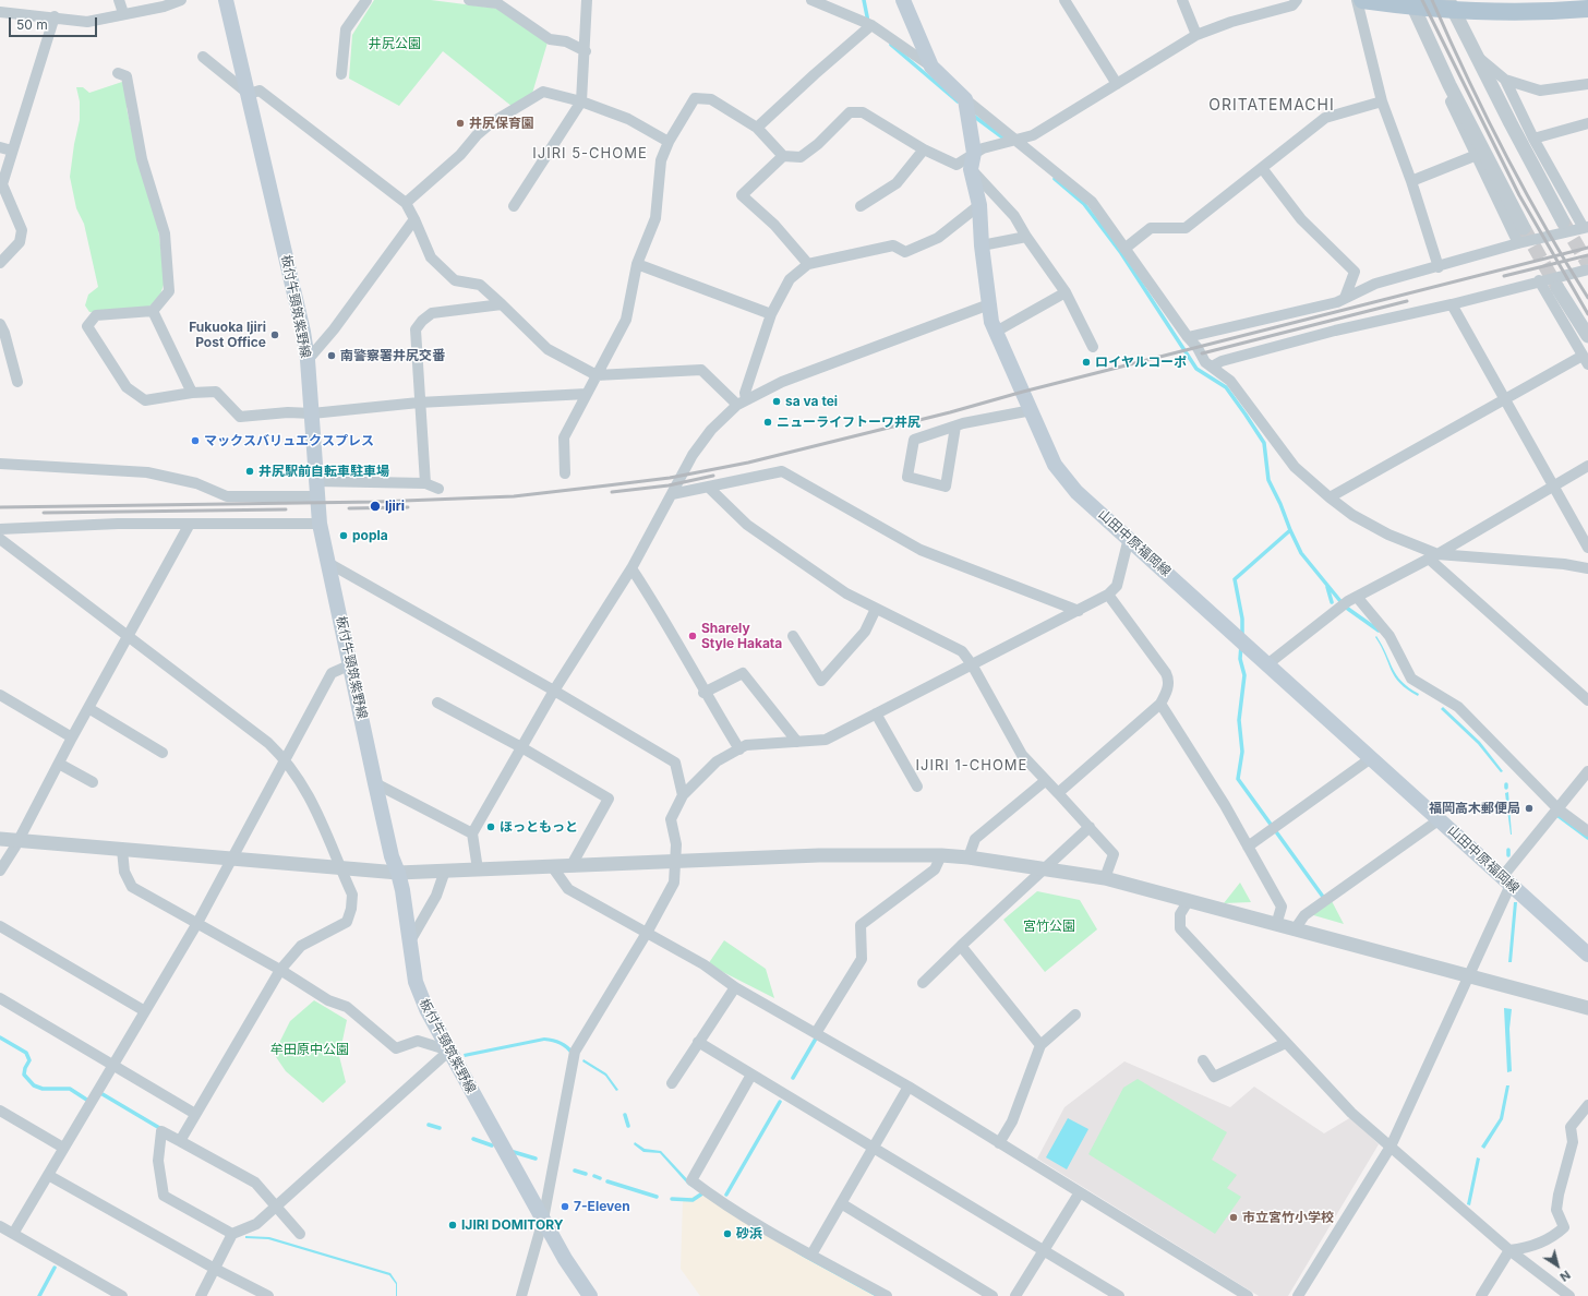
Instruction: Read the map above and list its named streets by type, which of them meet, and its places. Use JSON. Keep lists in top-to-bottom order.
{
  "streets": {
    "main road": ["板付牛頸筑紫野線", "山田中原福岡線"]
  },
  "districts": ["ORITATEMACHI", "IJIRI 5-CHOME", "IJIRI 1-CHOME"],
  "parks": ["井尻公園", "宮竹公園", "牟田原中公園"],
  "places": [
    "井尻保育園",
    "Fukuoka Ijiri Post Office",
    "南警察署井尻交番",
    "ロイヤルコーポ",
    "sa va tei",
    "ニューライフトーワ井尻",
    "マックスバリュエクスプレス",
    "井尻駅前自転車駐車場",
    "Ijiri",
    "popla",
    "Sharely Style Hakata",
    "福岡高木郵便局",
    "ほっともっと",
    "7-Eleven",
    "市立宮竹小学校",
    "IJIRI DOMITORY",
    "砂浜"
  ],
  "scale_bar": "50 m",
  "north": "bottom right"
}
